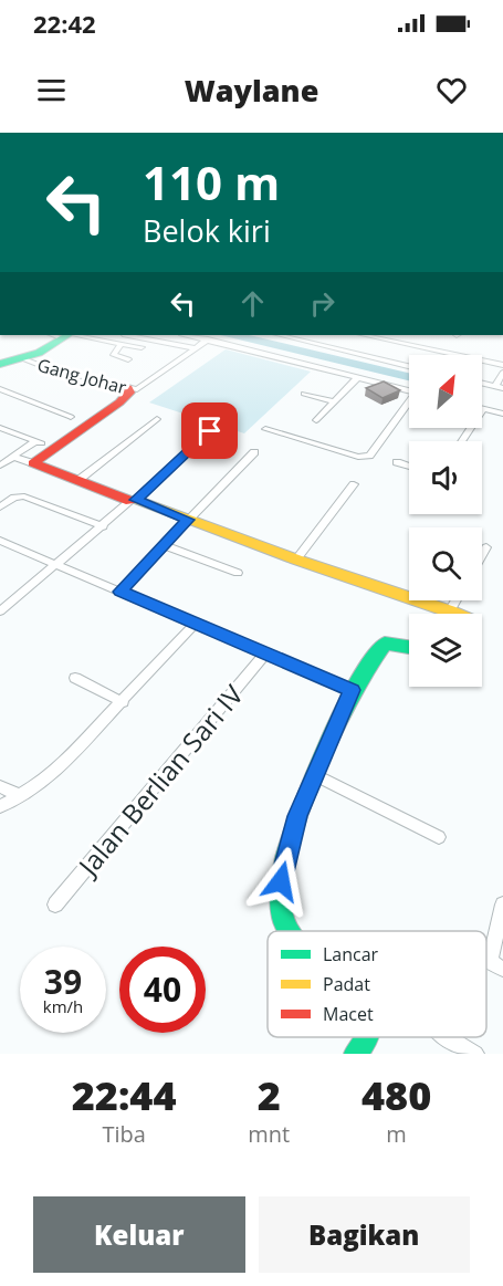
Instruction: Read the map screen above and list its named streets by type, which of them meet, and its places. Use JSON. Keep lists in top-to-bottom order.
{
  "streets": {
    "street": ["Gang Johar", "Jalan Berlian Sari IV"]
  },
  "legend": ["Lancar", "Padat", "Macet"],
  "north": "top right",
  "page": {
    "status": "22:42",
    "header": "Waylane",
    "turn": ["110 m", "Belok kiri"],
    "speed": "39 km/h",
    "limit": "40",
    "eta": [
      "22:44",
      "Tiba",
      "2",
      "mnt",
      "480",
      "m"
    ],
    "buttons": ["Keluar", "Bagikan"]
  }
}
